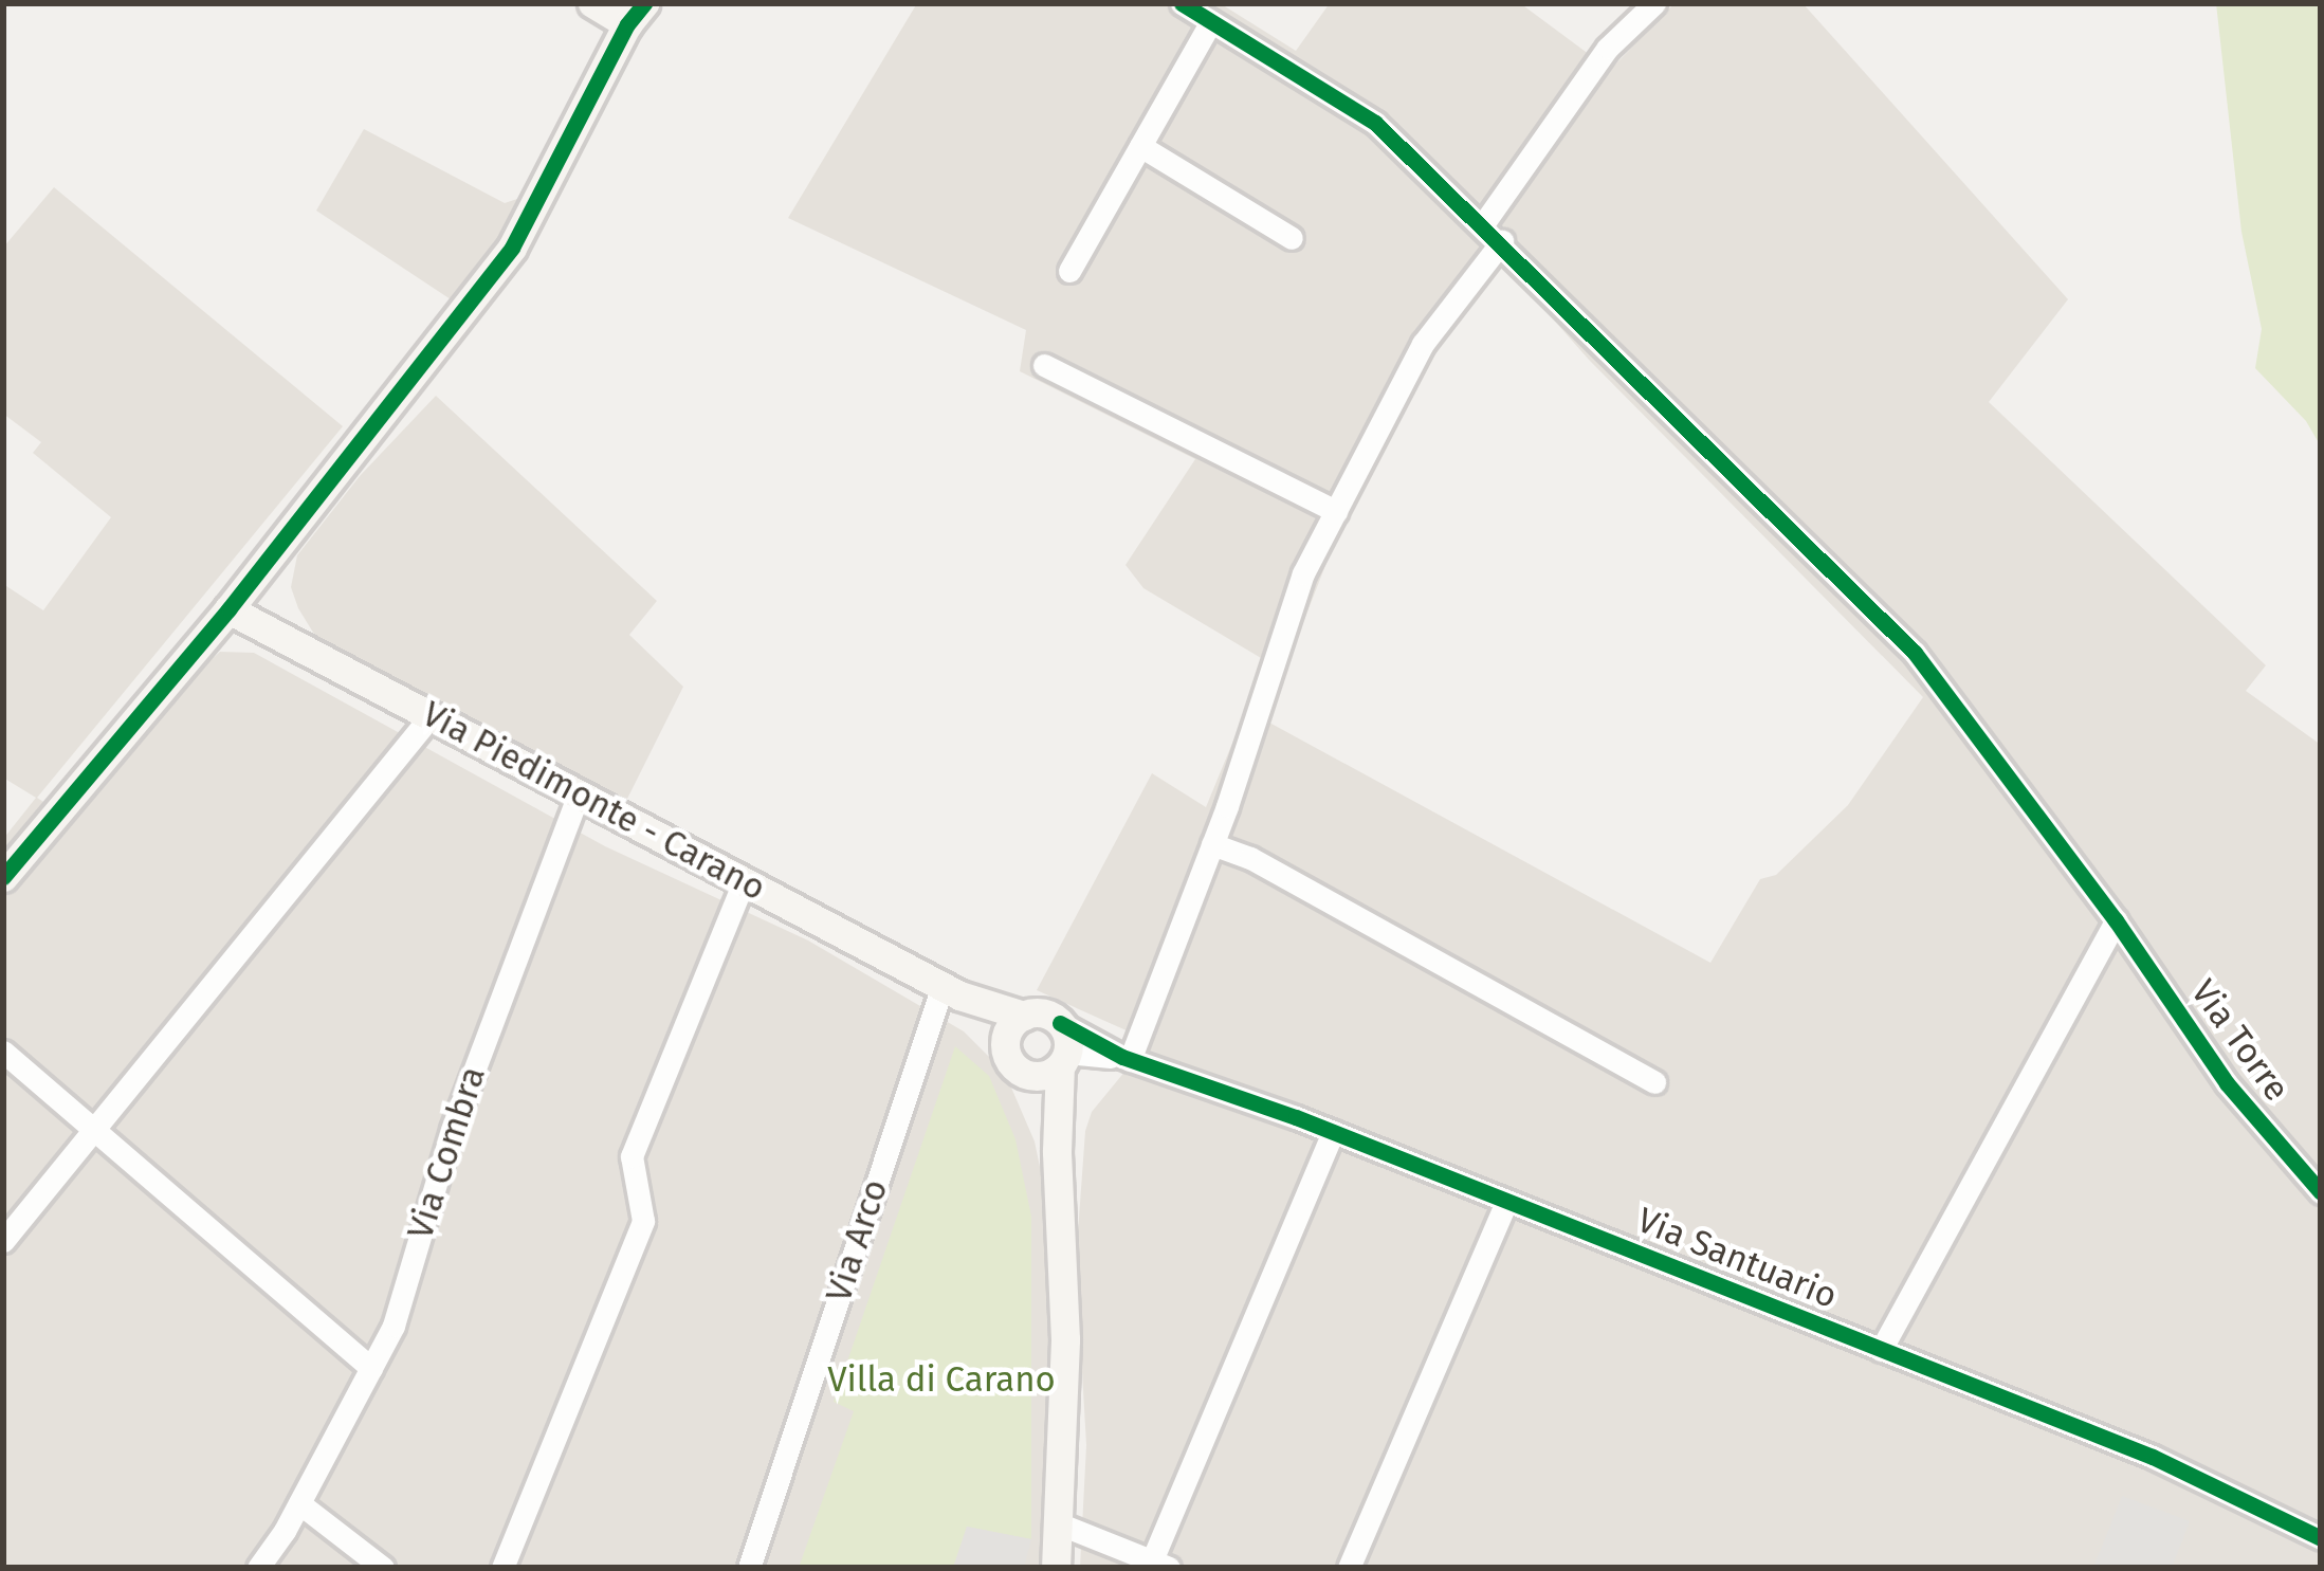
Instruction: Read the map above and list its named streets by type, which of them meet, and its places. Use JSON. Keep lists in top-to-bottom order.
{
  "streets": {
    "street": [
      "Via Piedimonte - Carano",
      "Via Torre",
      "Via Combra",
      "Via Arco",
      "Via Santuario"
    ]
  },
  "crossings": [
    ["Via Piedimonte - Carano", "Via Combra"],
    ["Via Piedimonte - Carano", "Via Arco"],
    ["Via Piedimonte - Carano", "Via Santuario"]
  ],
  "parks": ["Villa di Carano"]
}
